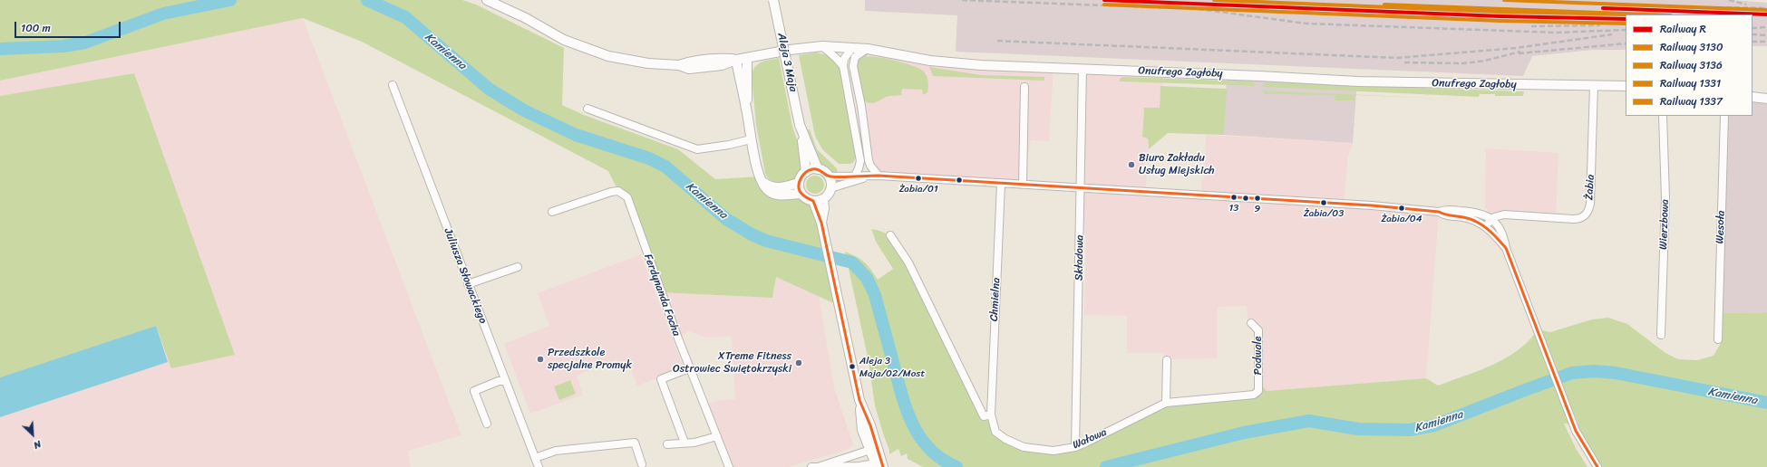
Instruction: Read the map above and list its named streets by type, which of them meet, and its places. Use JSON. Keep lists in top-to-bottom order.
{
  "streets": {
    "main road": ["Aleja 3 Maja", "Onufrego Zagłoby"],
    "street": [
      "Żabia",
      "Wierzbowa",
      "Wesoła",
      "Składowa",
      "Juliusza Słowackiego",
      "Ferdynanda Focha",
      "Chmielna",
      "Podwale",
      "Wałowa"
    ]
  },
  "crossings": [
    ["Onufrego Zagłoby", "Żabia"],
    ["Onufrego Zagłoby", "Składowa"],
    ["Składowa", "Wałowa"],
    ["Chmielna", "Wałowa"],
    ["Podwale", "Wałowa"]
  ],
  "water": ["Kamienna"],
  "places": [
    "Biuro Zakładu Usług Miejskich",
    "Żabia/01",
    "13",
    "9",
    "Żabia/03",
    "Żabia/04",
    "Przedszkole specjalne Promyk",
    "XTreme Fitness Ostrowiec Świętokrzyski",
    "Aleja 3 Maja/02/Most"
  ],
  "lines": [
    "rail line R",
    "rail line 3136",
    "rail line 1337",
    "rail line 3130",
    "rail line 1331"
  ],
  "legend": [
    "Railway R",
    "Railway 3130",
    "Railway 3136",
    "Railway 1331",
    "Railway 1337"
  ],
  "scale_bar": "100 m",
  "north": "bottom right"
}
